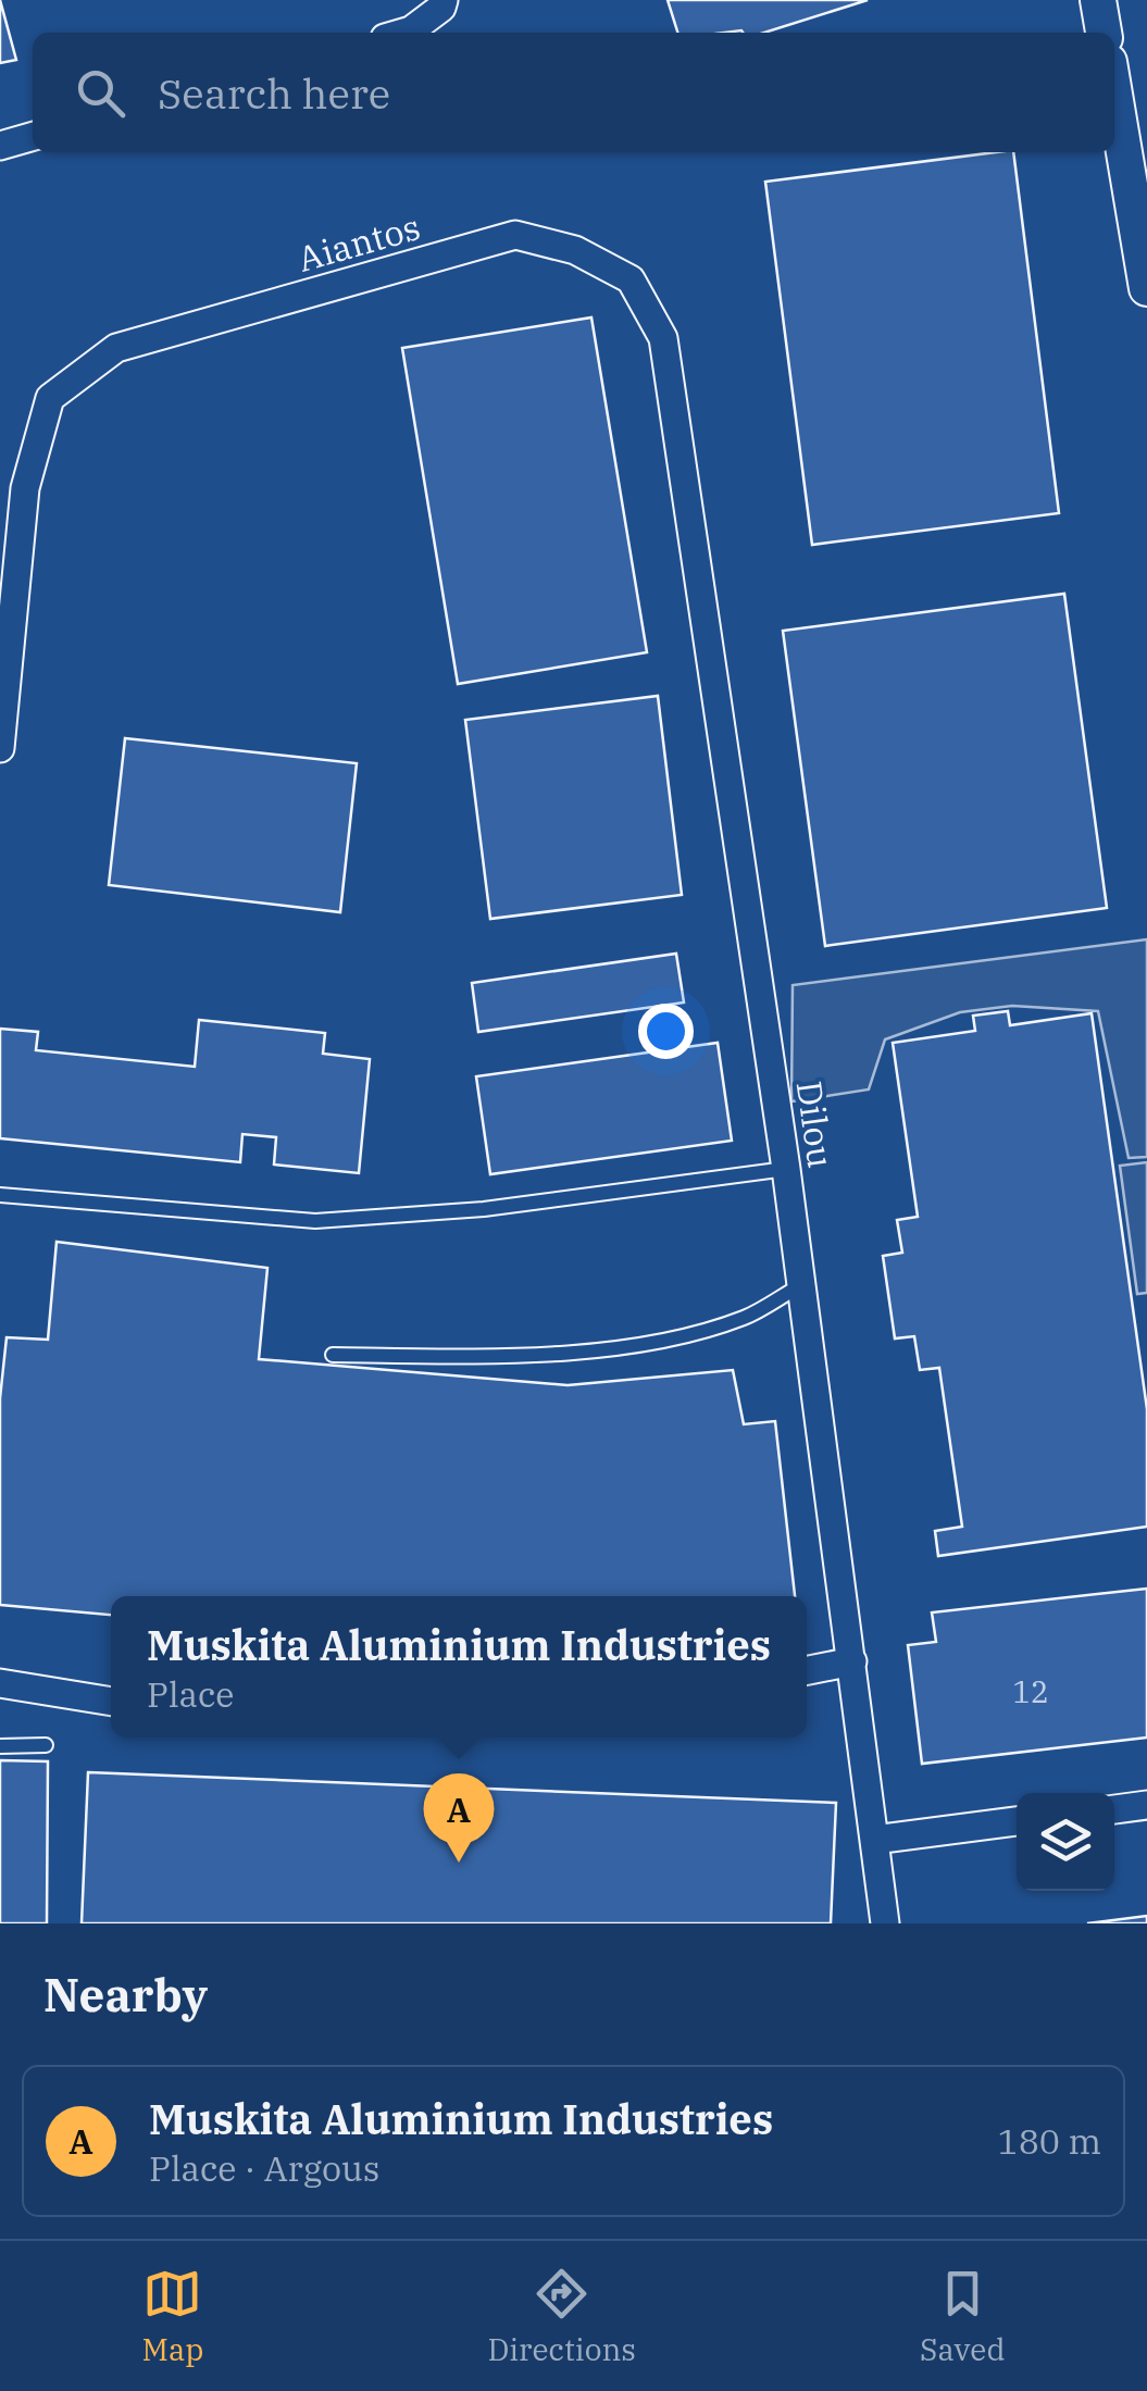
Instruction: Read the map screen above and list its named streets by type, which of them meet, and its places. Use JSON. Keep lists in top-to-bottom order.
{
  "streets": {
    "street": ["Aiantos", "Dilou"]
  },
  "crossings": [
    ["Aiantos", "Dilou"]
  ],
  "house_numbers": ["12"],
  "page": {
    "search": "Search here",
    "popup": ["Muskita Aluminium Industries", "Place"],
    "pins": "A",
    "heading": "Nearby",
    "list": [
      {
        "mark": "A",
        "name": "Muskita Aluminium Industries",
        "note": "Place · Argous",
        "value": "180 m"
      }
    ],
    "nav": ["Map", "Directions", "Saved"]
  }
}
